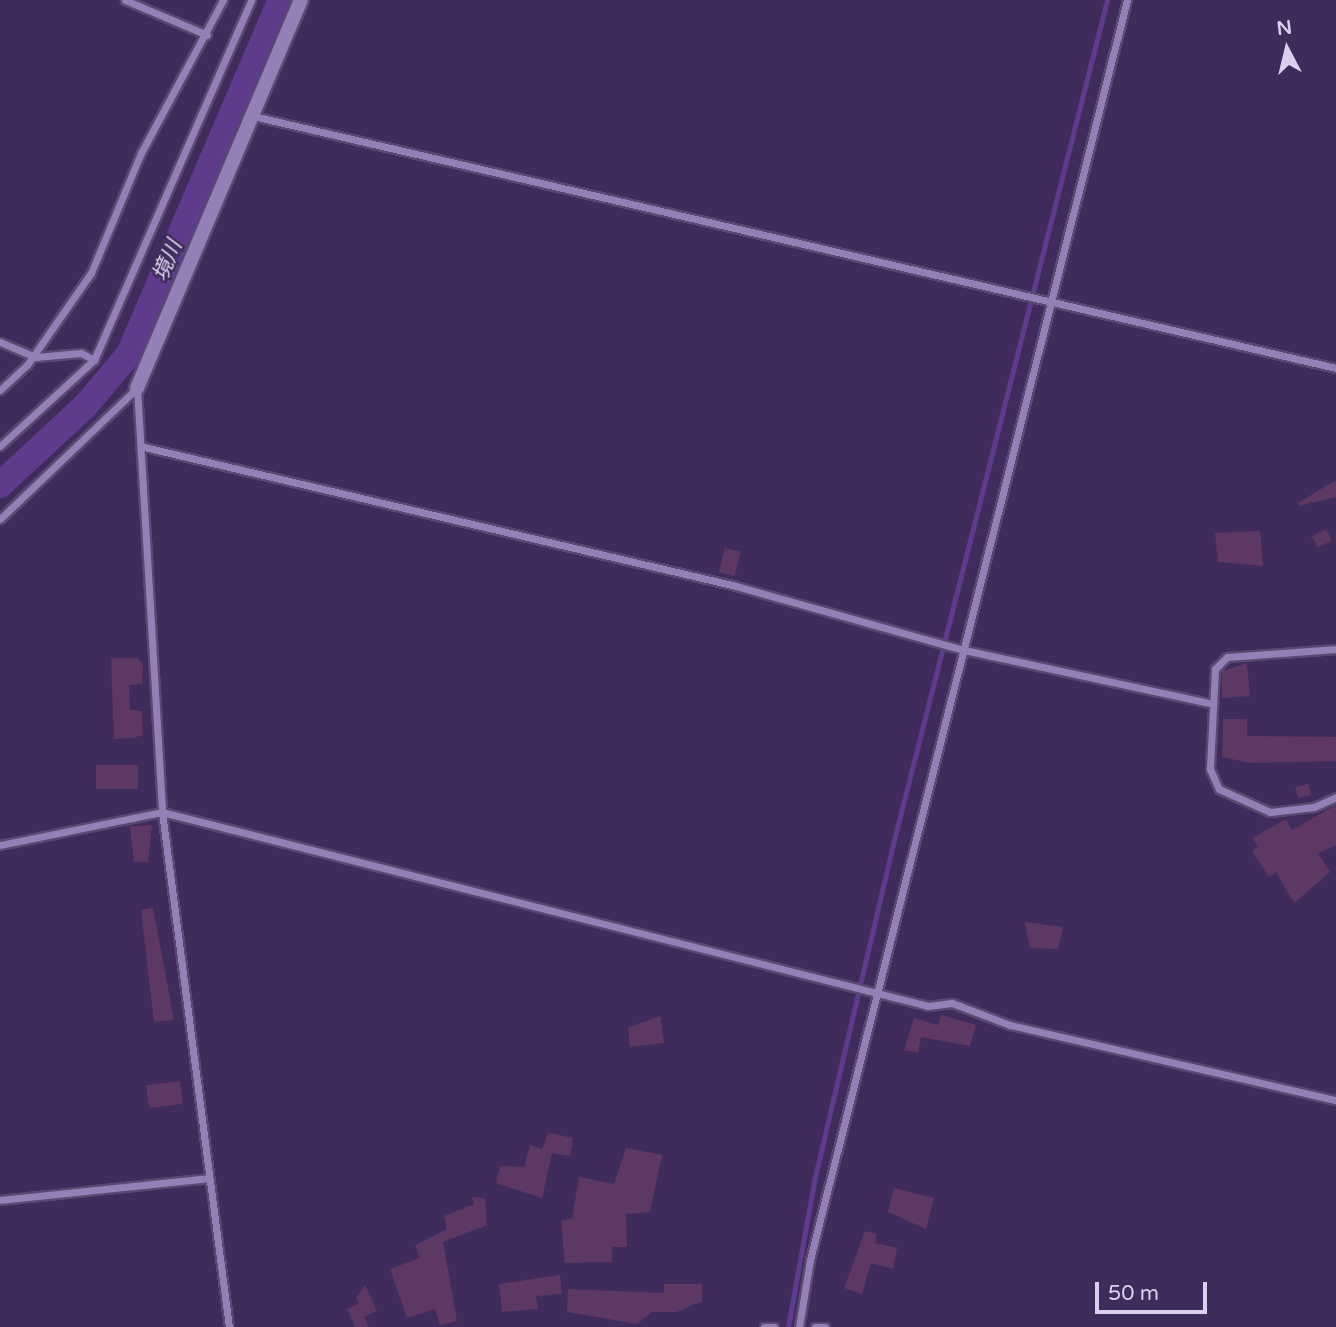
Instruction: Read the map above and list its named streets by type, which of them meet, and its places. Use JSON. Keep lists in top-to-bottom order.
{
  "water": ["境川"],
  "scale_bar": "50 m",
  "north": "top"
}
